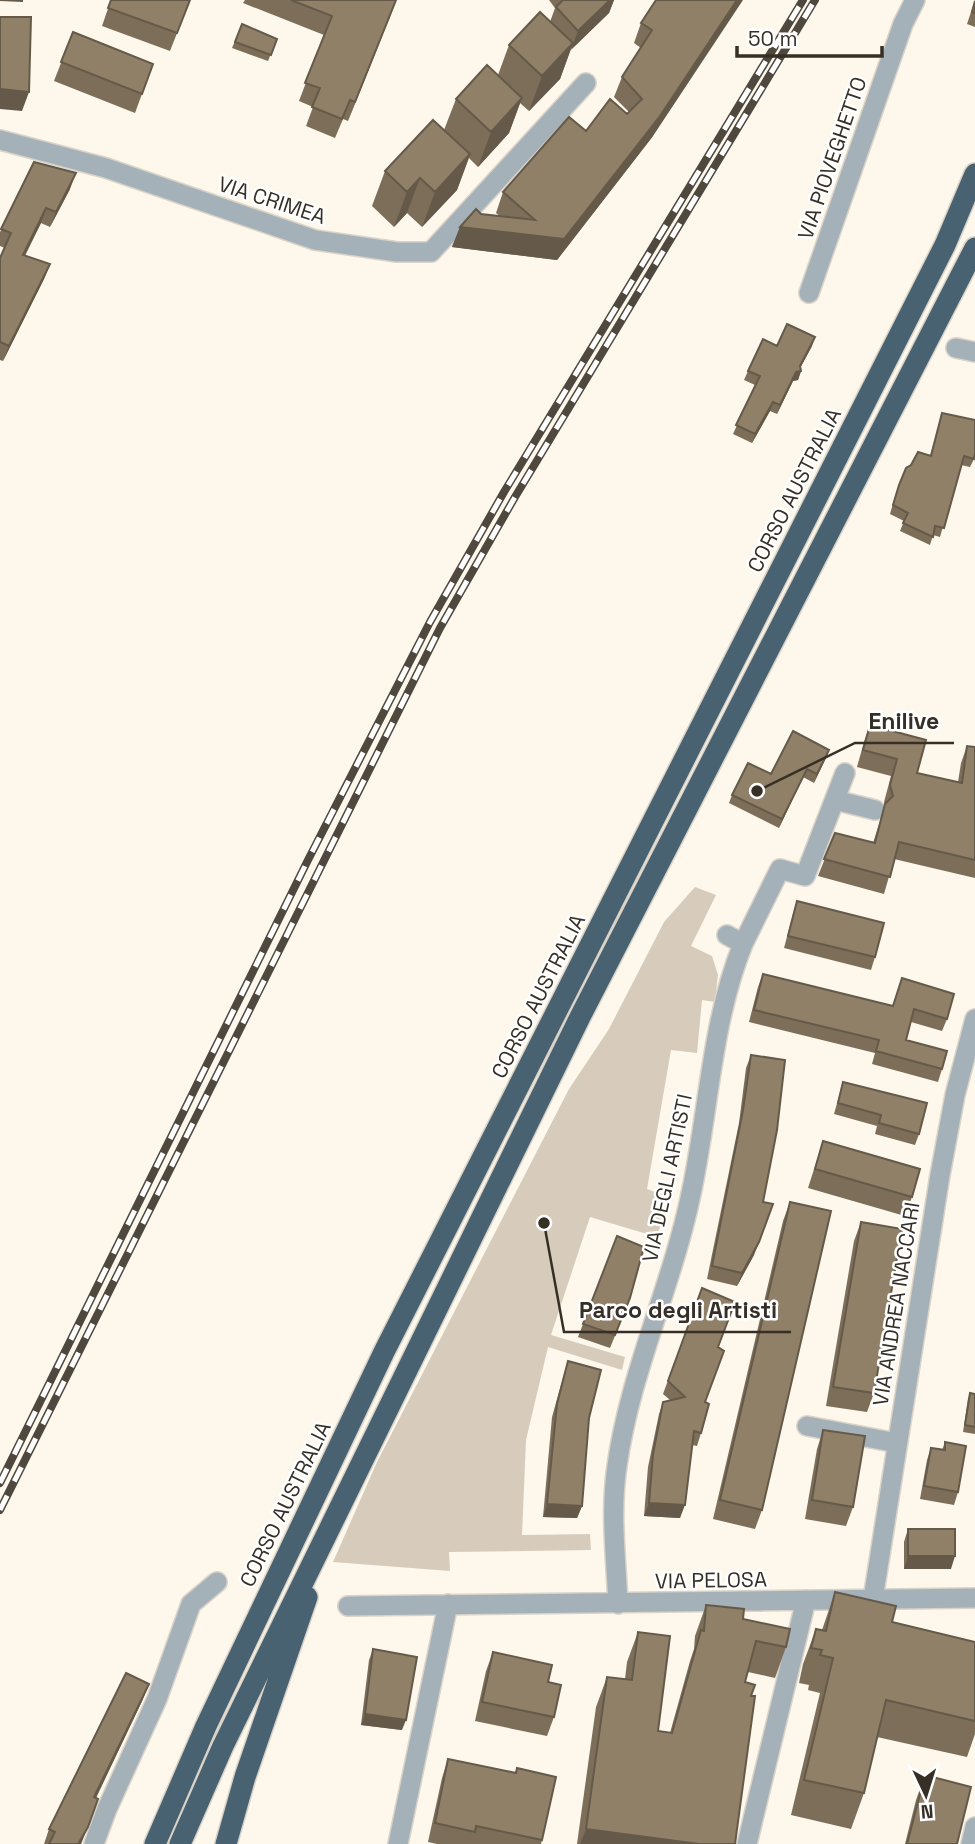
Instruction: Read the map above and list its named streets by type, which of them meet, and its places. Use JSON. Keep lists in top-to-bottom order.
{
  "streets": {
    "highway": ["CORSO AUSTRALIA"],
    "street": [
      "VIA PIOVEGHETTO",
      "VIA CRIMEA",
      "VIA DEGLI ARTISTI",
      "VIA ANDREA NACCARI",
      "VIA PELOSA"
    ]
  },
  "crossings": [
    ["VIA DEGLI ARTISTI", "VIA PELOSA"],
    ["VIA ANDREA NACCARI", "VIA PELOSA"]
  ],
  "places": ["Enilive", "Parco degli Artisti"],
  "scale_bar": "50 m",
  "north": "bottom"
}
